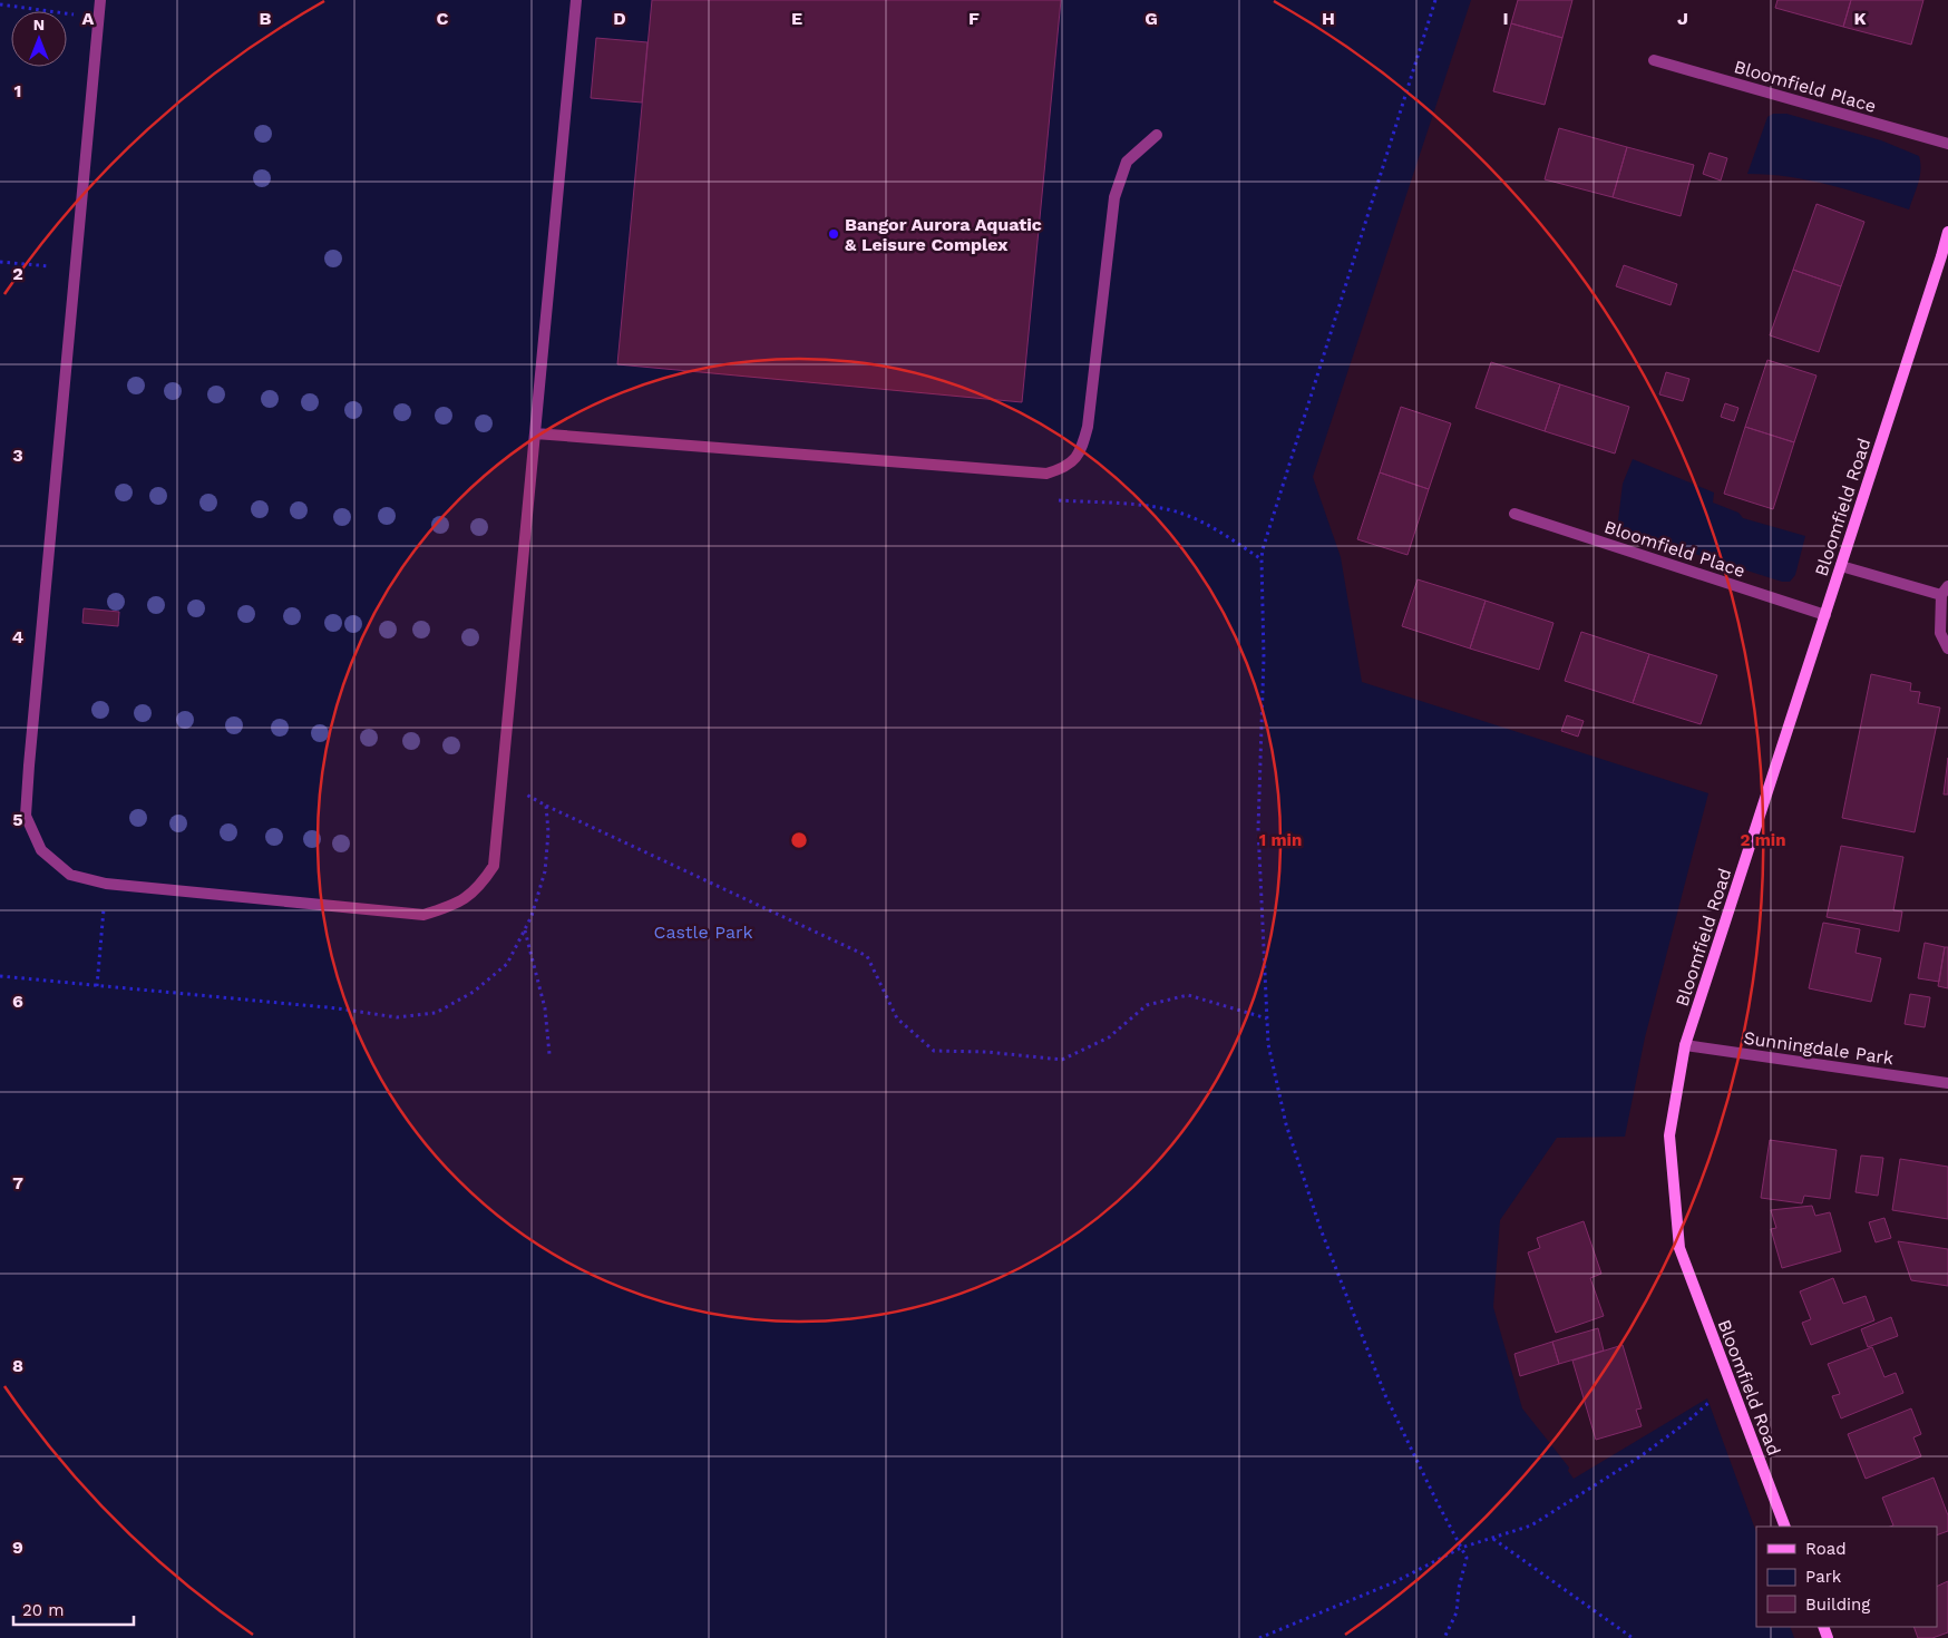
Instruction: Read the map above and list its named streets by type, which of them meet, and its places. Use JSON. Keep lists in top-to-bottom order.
{
  "streets": {
    "street": ["Bloomfield Place", "Bloomfield Road", "Sunningdale Park"]
  },
  "crossings": [
    ["Bloomfield Place", "Bloomfield Road"],
    ["Bloomfield Road", "Sunningdale Park"]
  ],
  "parks": ["Castle Park"],
  "places": ["Bangor Aurora Aquatic & Leisure Complex"],
  "legend": ["Road", "Park", "Building"],
  "scale_bar": "20 m",
  "north": "top",
  "grid": {
    "columns": [
      "A",
      "B",
      "C",
      "D",
      "E",
      "F",
      "G",
      "H",
      "I",
      "J",
      "K"
    ],
    "rows": [
      "1",
      "2",
      "3",
      "4",
      "5",
      "6",
      "7",
      "8",
      "9"
    ]
  },
  "rings": ["1 min", "2 min"]
}
